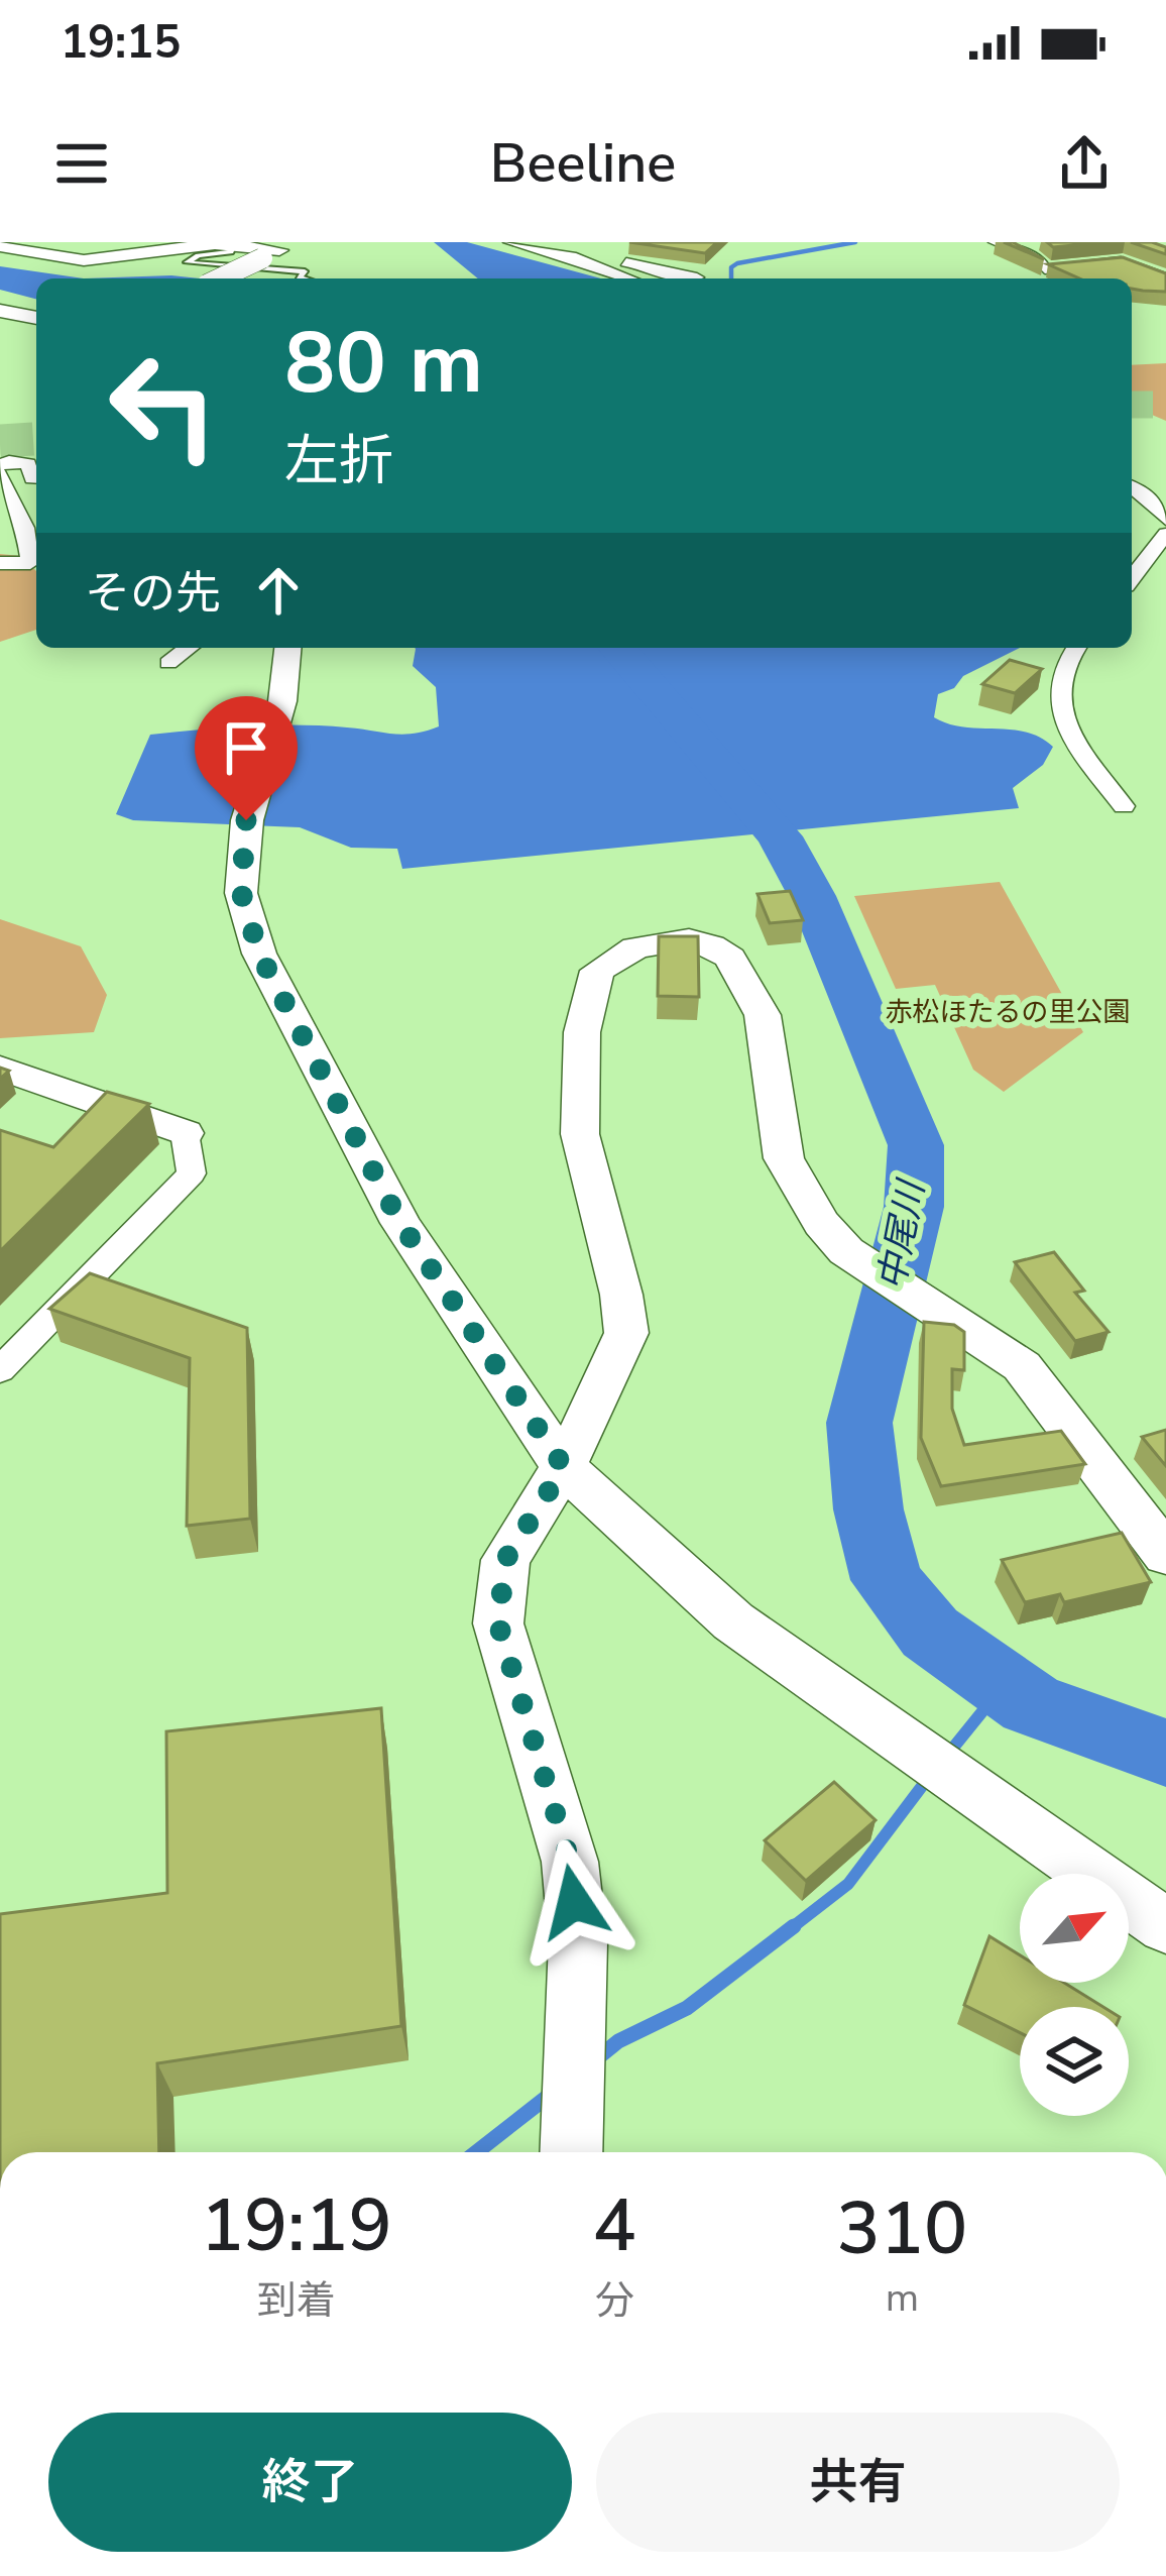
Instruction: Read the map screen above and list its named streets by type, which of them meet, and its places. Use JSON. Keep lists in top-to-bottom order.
{
  "water": ["中尾川"],
  "parks": ["赤松ほたるの里公園"],
  "north": "top right",
  "page": {
    "status": "19:15",
    "header": "Beeline",
    "turn": ["80 m", "左折"],
    "then": "その先",
    "eta": [
      "19:19",
      "到着",
      "4",
      "分",
      "310",
      "m"
    ],
    "buttons": ["終了", "共有"]
  }
}
